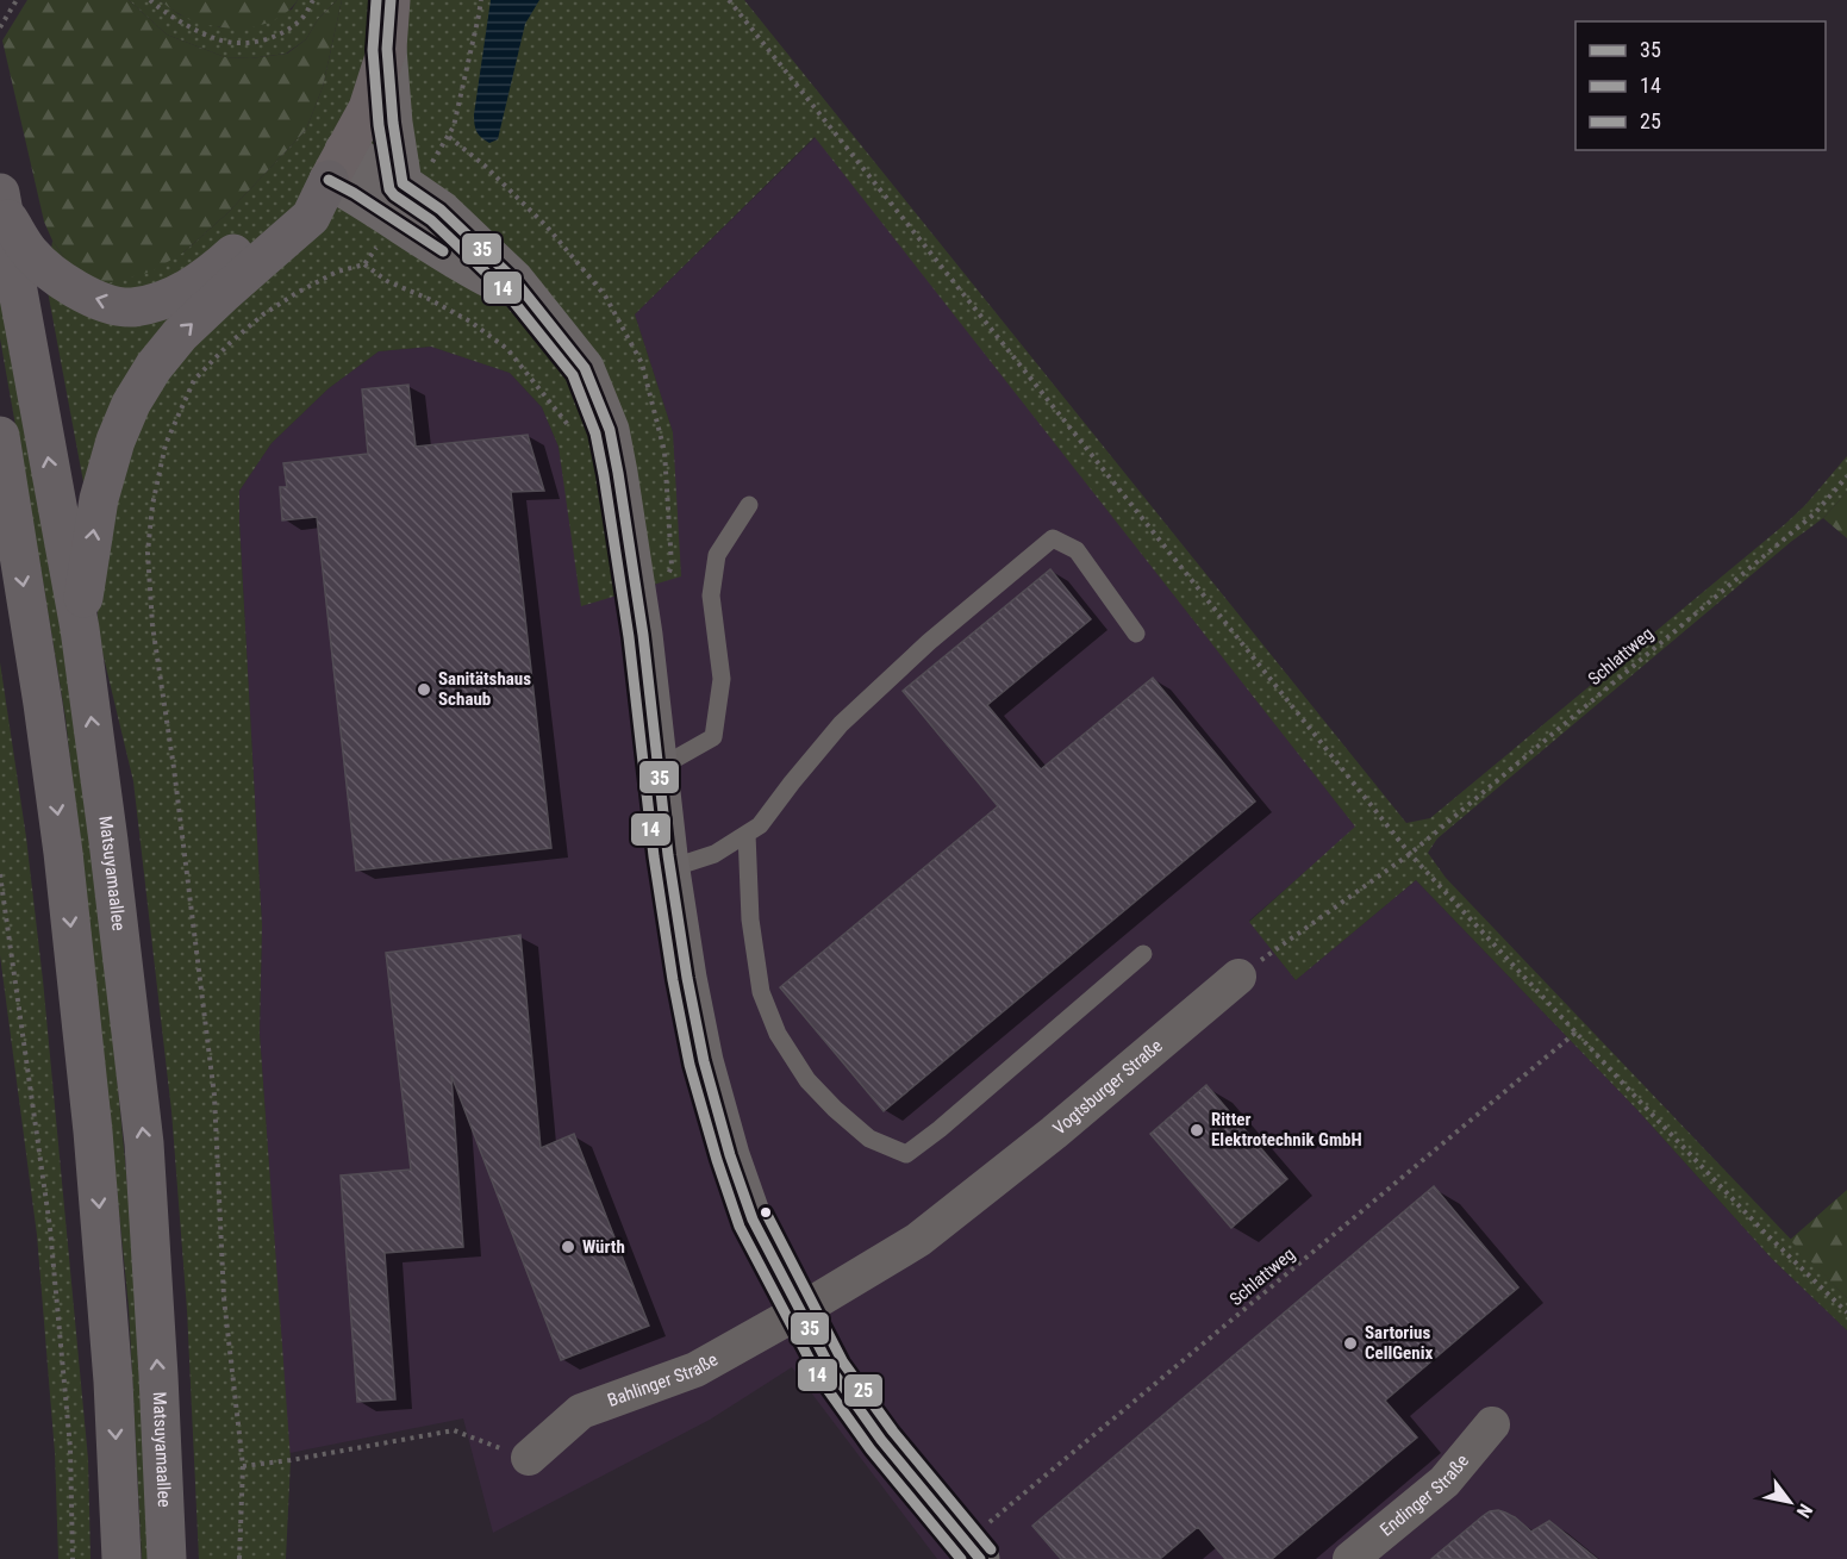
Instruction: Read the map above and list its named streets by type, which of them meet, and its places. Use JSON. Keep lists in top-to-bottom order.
{
  "streets": {
    "highway": ["Matsuyamaallee"],
    "street": ["Vogtsburger Straße", "Bahlinger Straße", "Endinger Straße"],
    "path": ["Schlattweg"]
  },
  "crossings": [
    ["Vogtsburger Straße", "Bahlinger Straße"]
  ],
  "places": [
    "Sanitätshaus Schaub",
    "Ritter Elektrotechnik GmbH",
    "Würth",
    "Sartorius CellGenix"
  ],
  "lines": ["transit line 35", "transit line 14", "transit line 25"],
  "legend": ["35", "14", "25"],
  "north": "bottom right"
}
